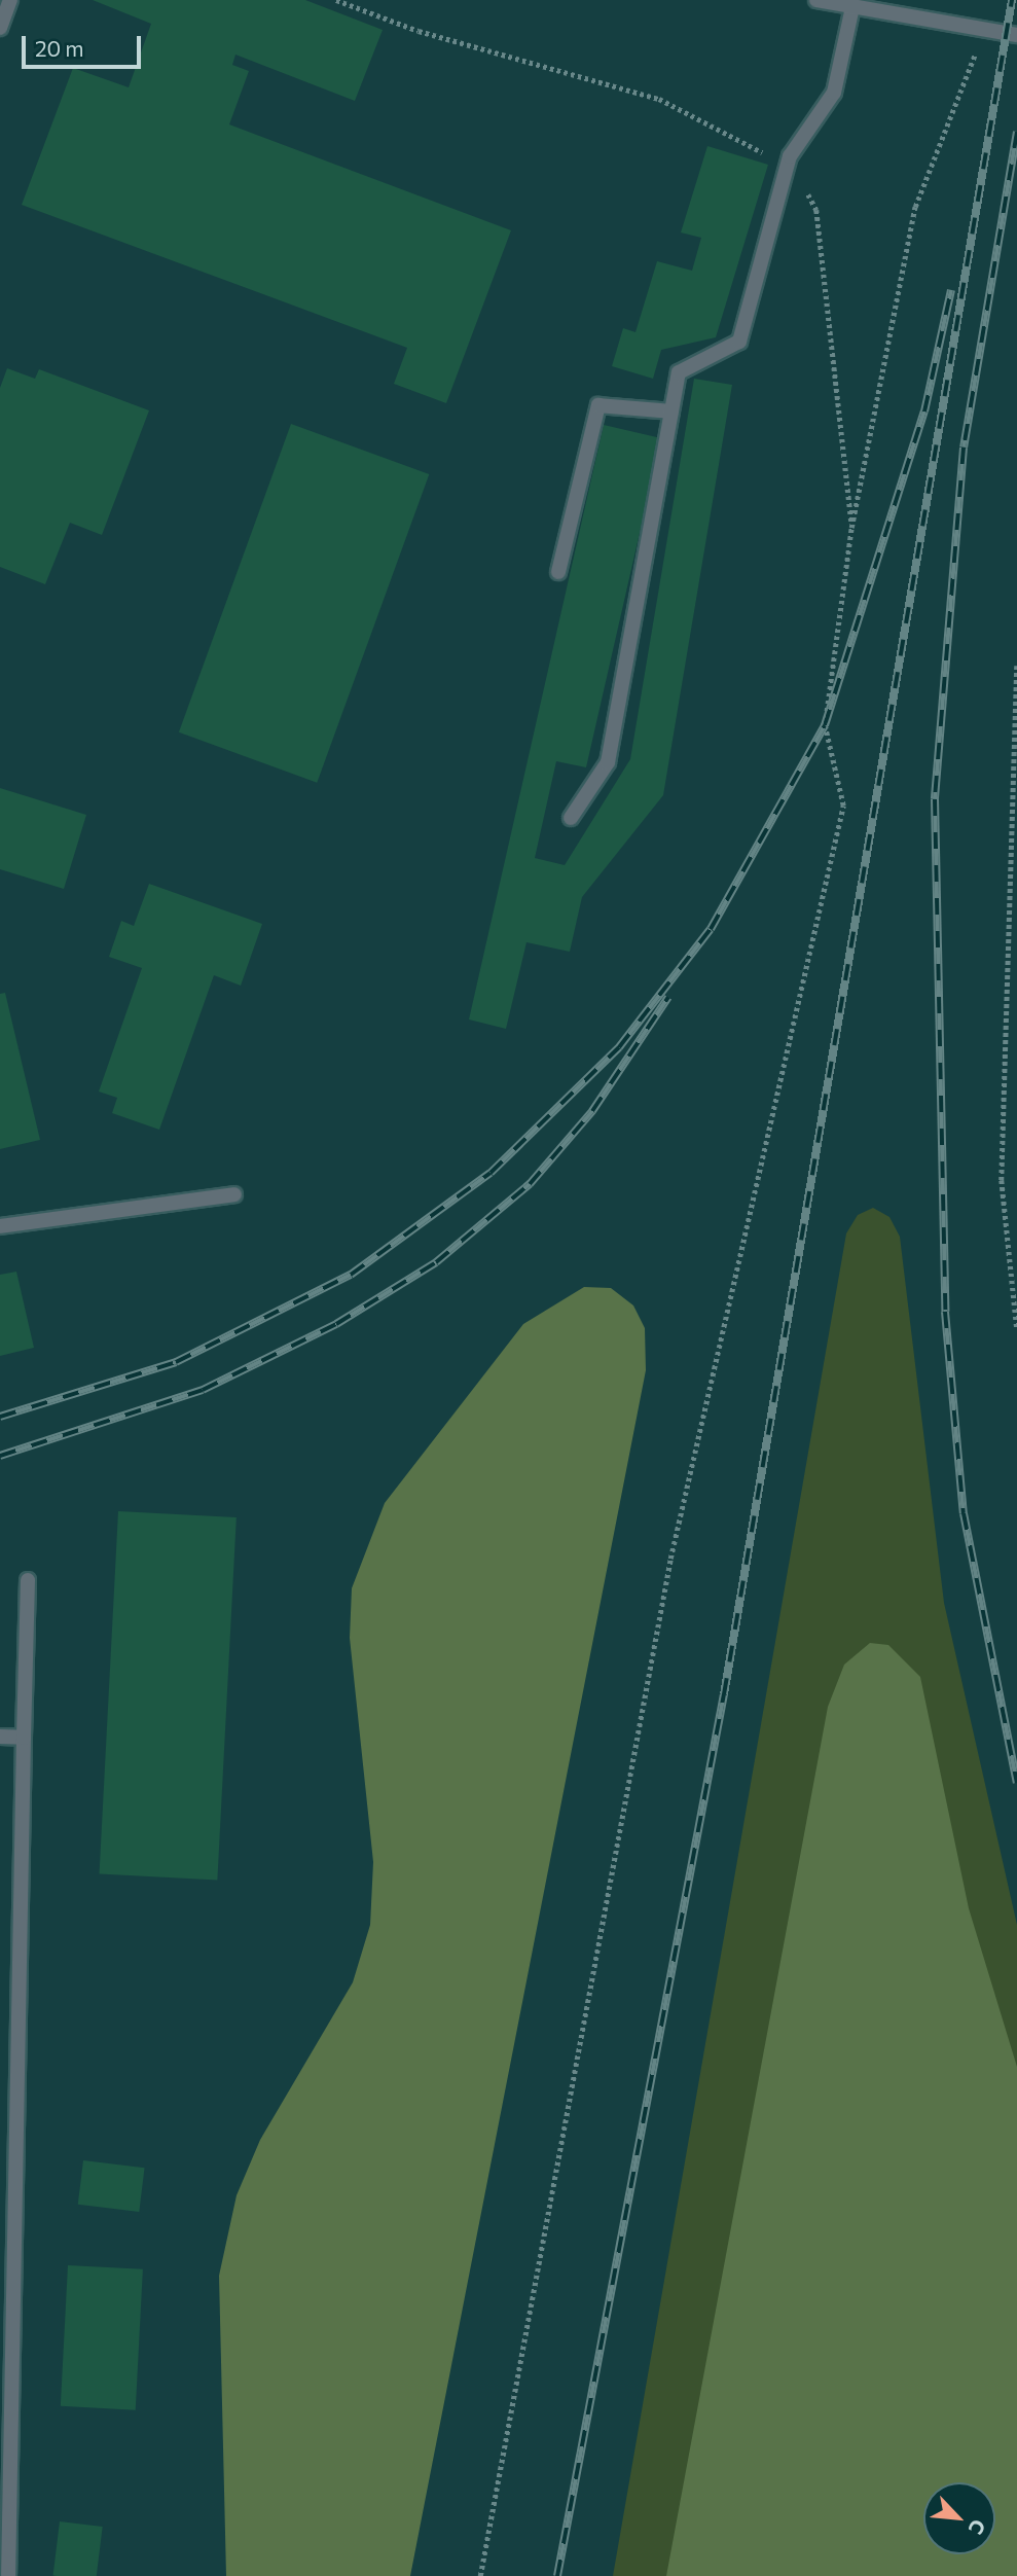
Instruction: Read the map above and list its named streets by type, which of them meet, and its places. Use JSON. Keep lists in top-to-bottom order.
{
  "scale_bar": "20 m",
  "north": "bottom right"
}
